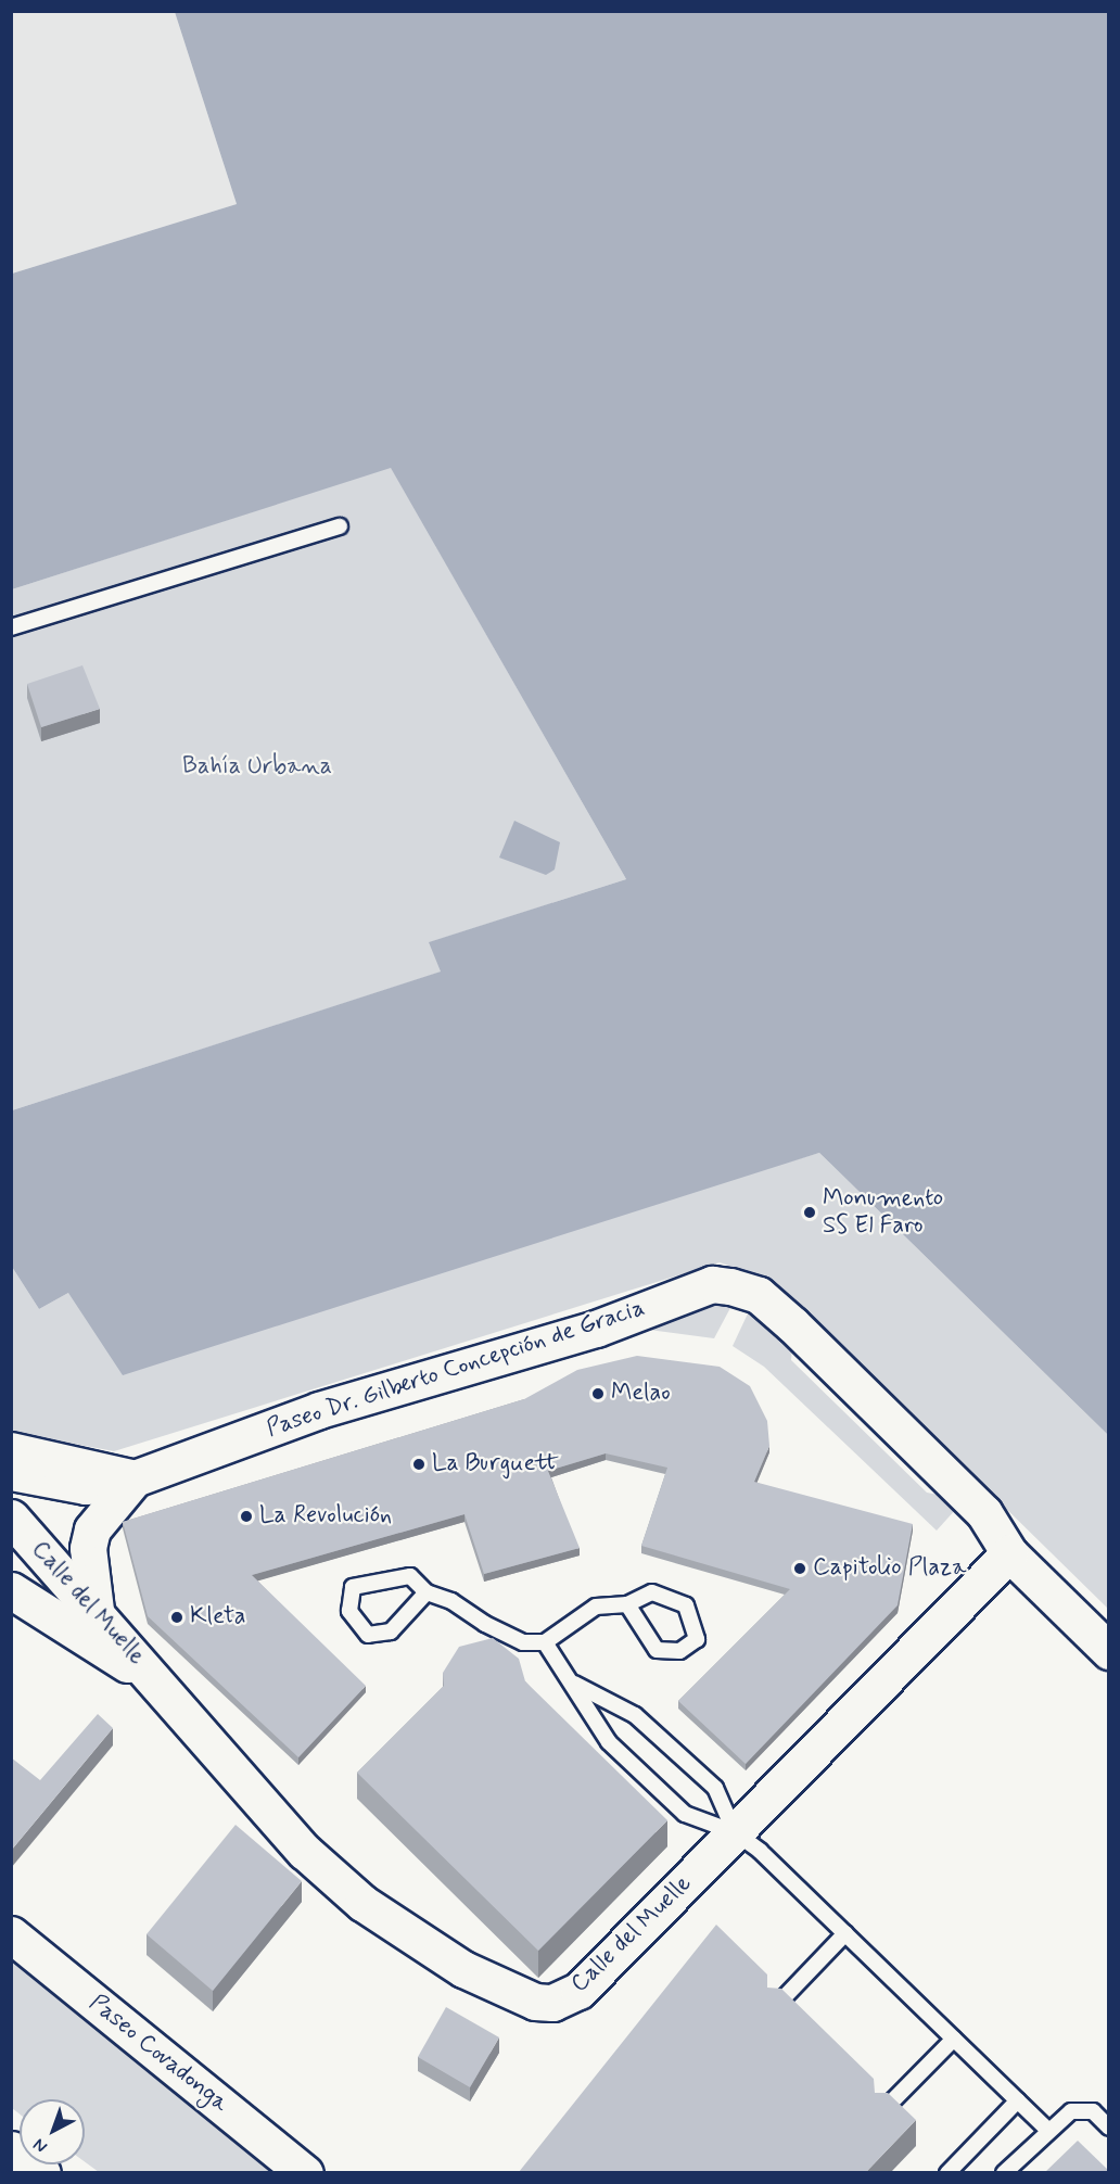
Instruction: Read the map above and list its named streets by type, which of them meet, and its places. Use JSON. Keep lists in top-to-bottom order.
{
  "streets": {
    "main road": ["Paseo Dr. Gilberto Concepción de Gracia", "Calle del Muelle", "Paseo Covadonga"]
  },
  "crossings": [
    ["Paseo Dr. Gilberto Concepción de Gracia", "Calle del Muelle"]
  ],
  "parks": ["Bahía Urbana"],
  "places": [
    "Monumento SS El Faro",
    "Melao",
    "La Burguett",
    "La Revolución",
    "Capitolio Plaza",
    "Kleta"
  ],
  "north": "bottom left"
}
